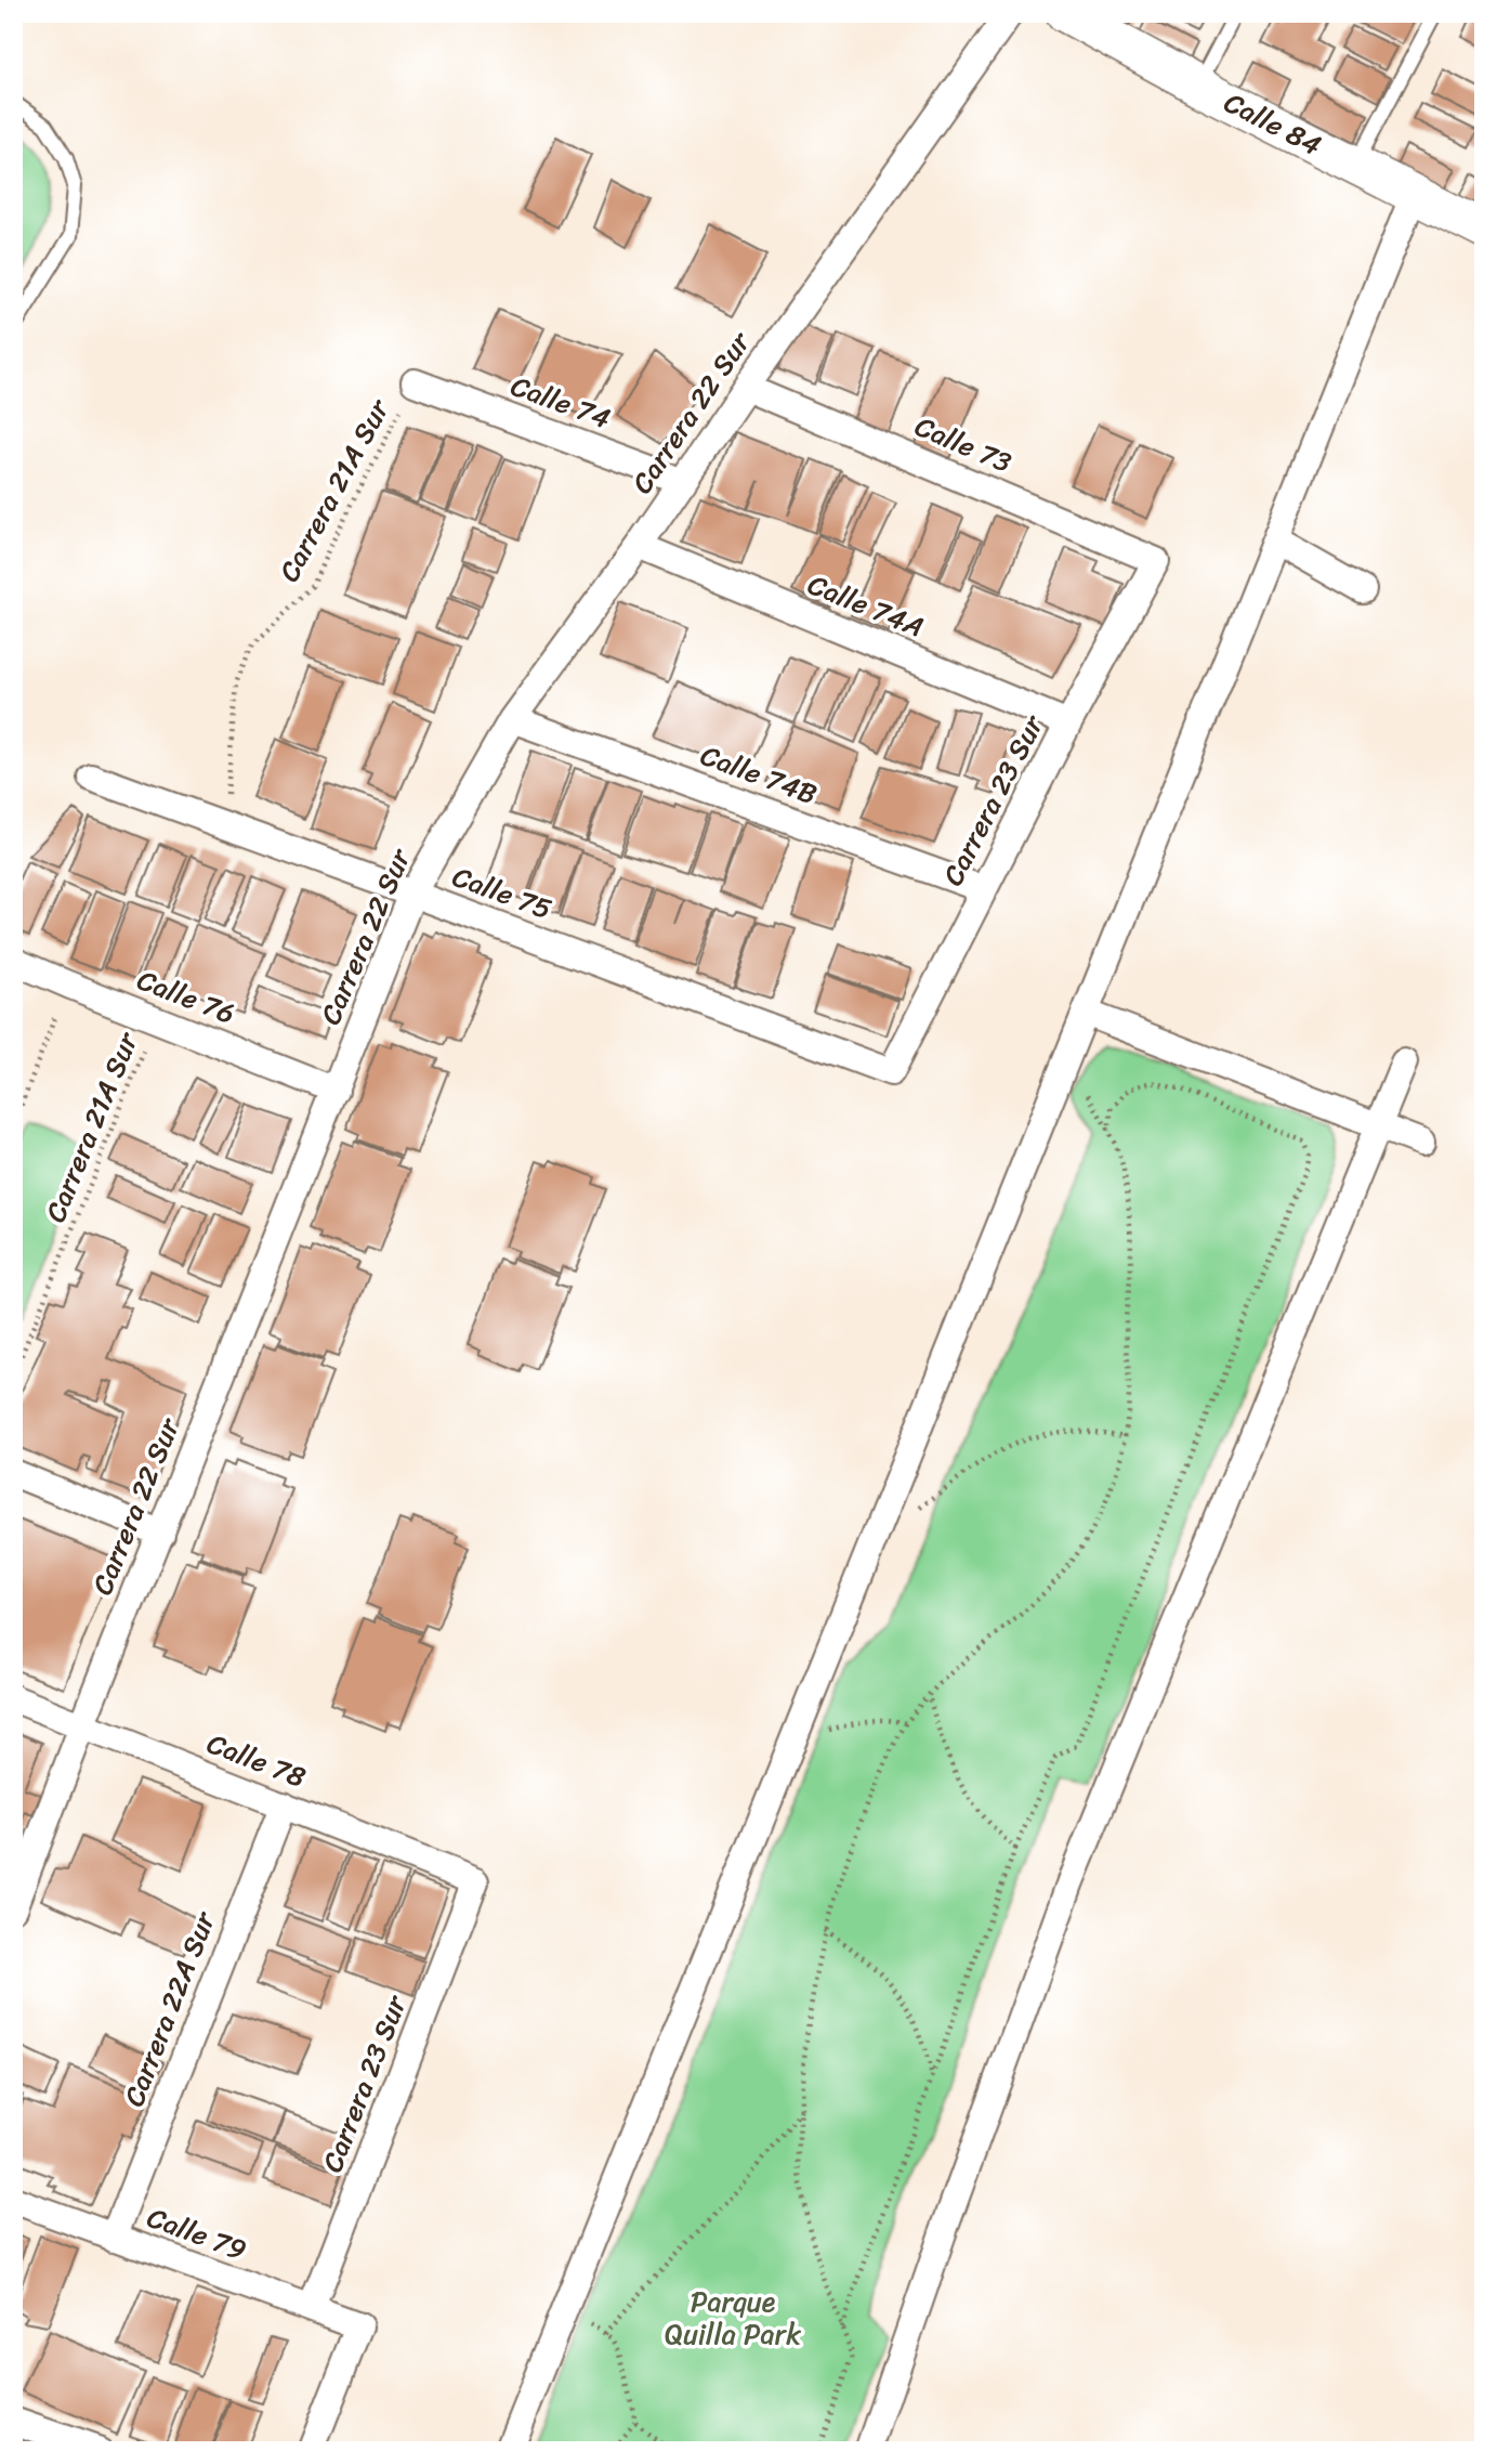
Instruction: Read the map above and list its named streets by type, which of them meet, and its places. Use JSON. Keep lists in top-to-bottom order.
{
  "streets": {
    "street": [
      "Calle 84",
      "Calle 74",
      "Carrera 22 Sur",
      "Calle 73",
      "Calle 74A",
      "Calle 74B",
      "Carrera 23 Sur",
      "Calle 75",
      "Calle 76",
      "Calle 78",
      "Carrera 22A Sur",
      "Calle 79"
    ],
    "path": ["Carrera 21A Sur"]
  },
  "crossings": [
    ["Calle 74", "Carrera 22 Sur"],
    ["Calle 74", "Carrera 21A Sur"],
    ["Carrera 22 Sur", "Calle 73"],
    ["Carrera 22 Sur", "Calle 74A"],
    ["Carrera 22 Sur", "Calle 74B"],
    ["Carrera 22 Sur", "Calle 75"],
    ["Carrera 22 Sur", "Calle 76"],
    ["Carrera 22 Sur", "Calle 78"],
    ["Calle 73", "Carrera 23 Sur"],
    ["Carrera 21A Sur", "Calle 75"],
    ["Carrera 21A Sur", "Calle 76"],
    ["Calle 74A", "Carrera 23 Sur"],
    ["Calle 74B", "Carrera 23 Sur"],
    ["Carrera 23 Sur", "Calle 75"],
    ["Carrera 23 Sur", "Calle 78"],
    ["Carrera 23 Sur", "Calle 79"],
    ["Calle 78", "Carrera 22A Sur"],
    ["Carrera 22A Sur", "Calle 79"]
  ],
  "parks": ["Parque Quilla Park"]
}
